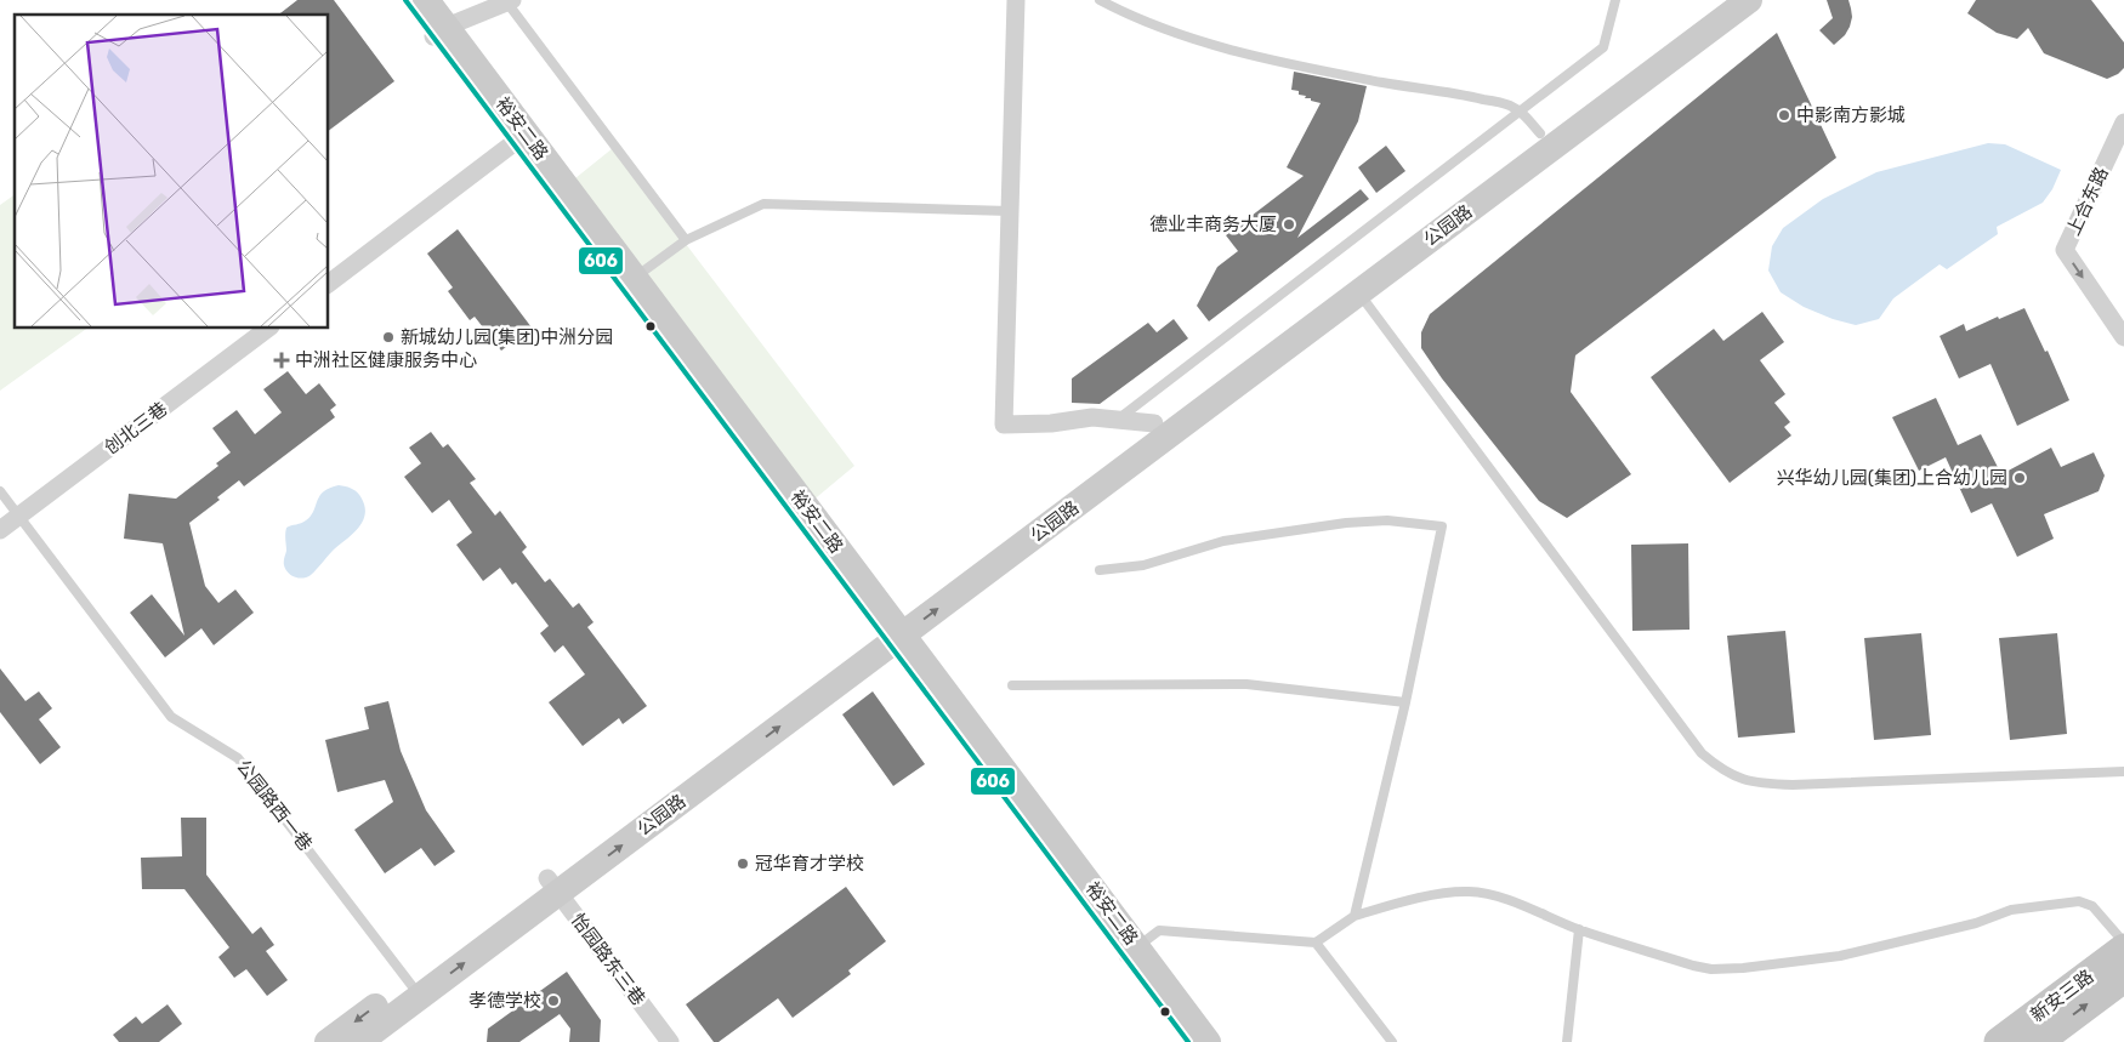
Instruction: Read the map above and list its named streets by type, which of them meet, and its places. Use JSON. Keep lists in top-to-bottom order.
{
  "streets": {
    "main road": ["裕安二路", "公园路", "新安三路"],
    "street": ["上合东路", "创北三巷", "怡园路东三巷"],
    "lane": ["公园路西一巷"]
  },
  "crossings": [
    ["裕安二路", "公园路"],
    ["公园路", "公园路西一巷"],
    ["公园路", "怡园路东三巷"],
    ["创北三巷", "公园路西一巷"]
  ],
  "one_way": ["上合东路"],
  "places": {
    "other": [
      "中影南方影城",
      "德业丰商务大厦",
      "新城幼儿园(集团)中洲分园",
      "兴华幼儿园(集团)上合幼儿园",
      "冠华育才学校",
      "孝德学校"
    ],
    "health": ["中洲社区健康服务中心"]
  },
  "lines": ["transit line 606"]
}
